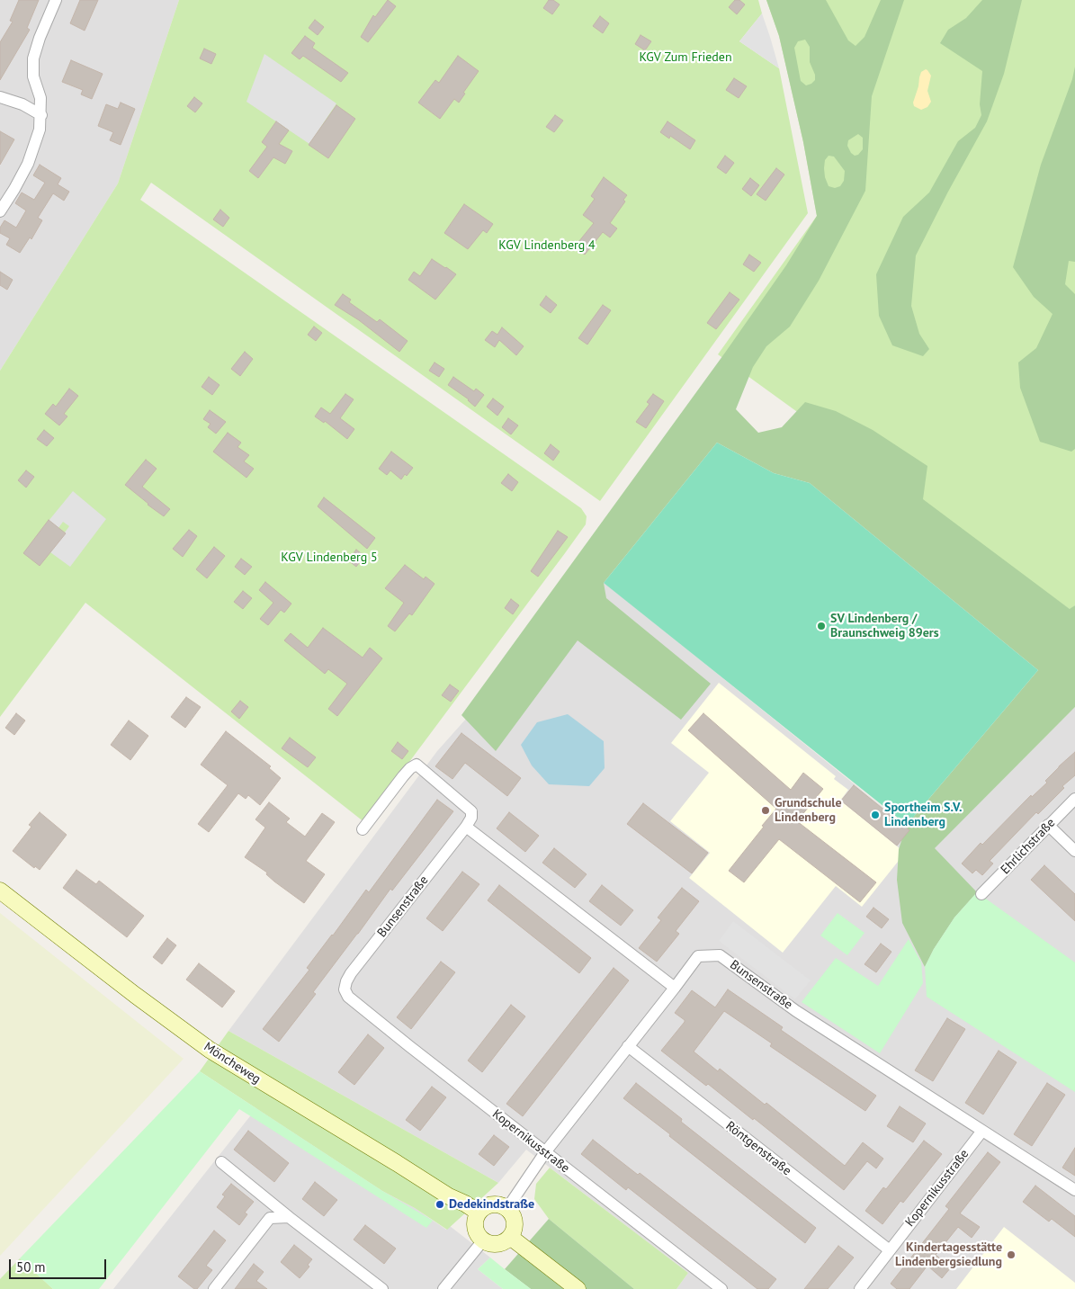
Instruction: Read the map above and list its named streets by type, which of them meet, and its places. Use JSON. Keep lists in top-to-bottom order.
{
  "streets": {
    "main road": ["Möncheweg"],
    "street": [
      "Ehrlichstraße",
      "Bunsenstraße",
      "Kopernikusstraße",
      "Röntgenstraße"
    ]
  },
  "crossings": [
    ["Bunsenstraße", "Kopernikusstraße"],
    ["Kopernikusstraße", "Röntgenstraße"]
  ],
  "parks": ["KGV Zum Frieden", "KGV Lindenberg 4", "KGV Lindenberg 5"],
  "places": [
    "SV Lindenberg / Braunschweig 89ers",
    "Grundschule Lindenberg",
    "Sportheim S.V. Lindenberg",
    "Dedekindstraße",
    "Kindertagesstätte Lindenbergsiedlung"
  ],
  "scale_bar": "50 m"
}
